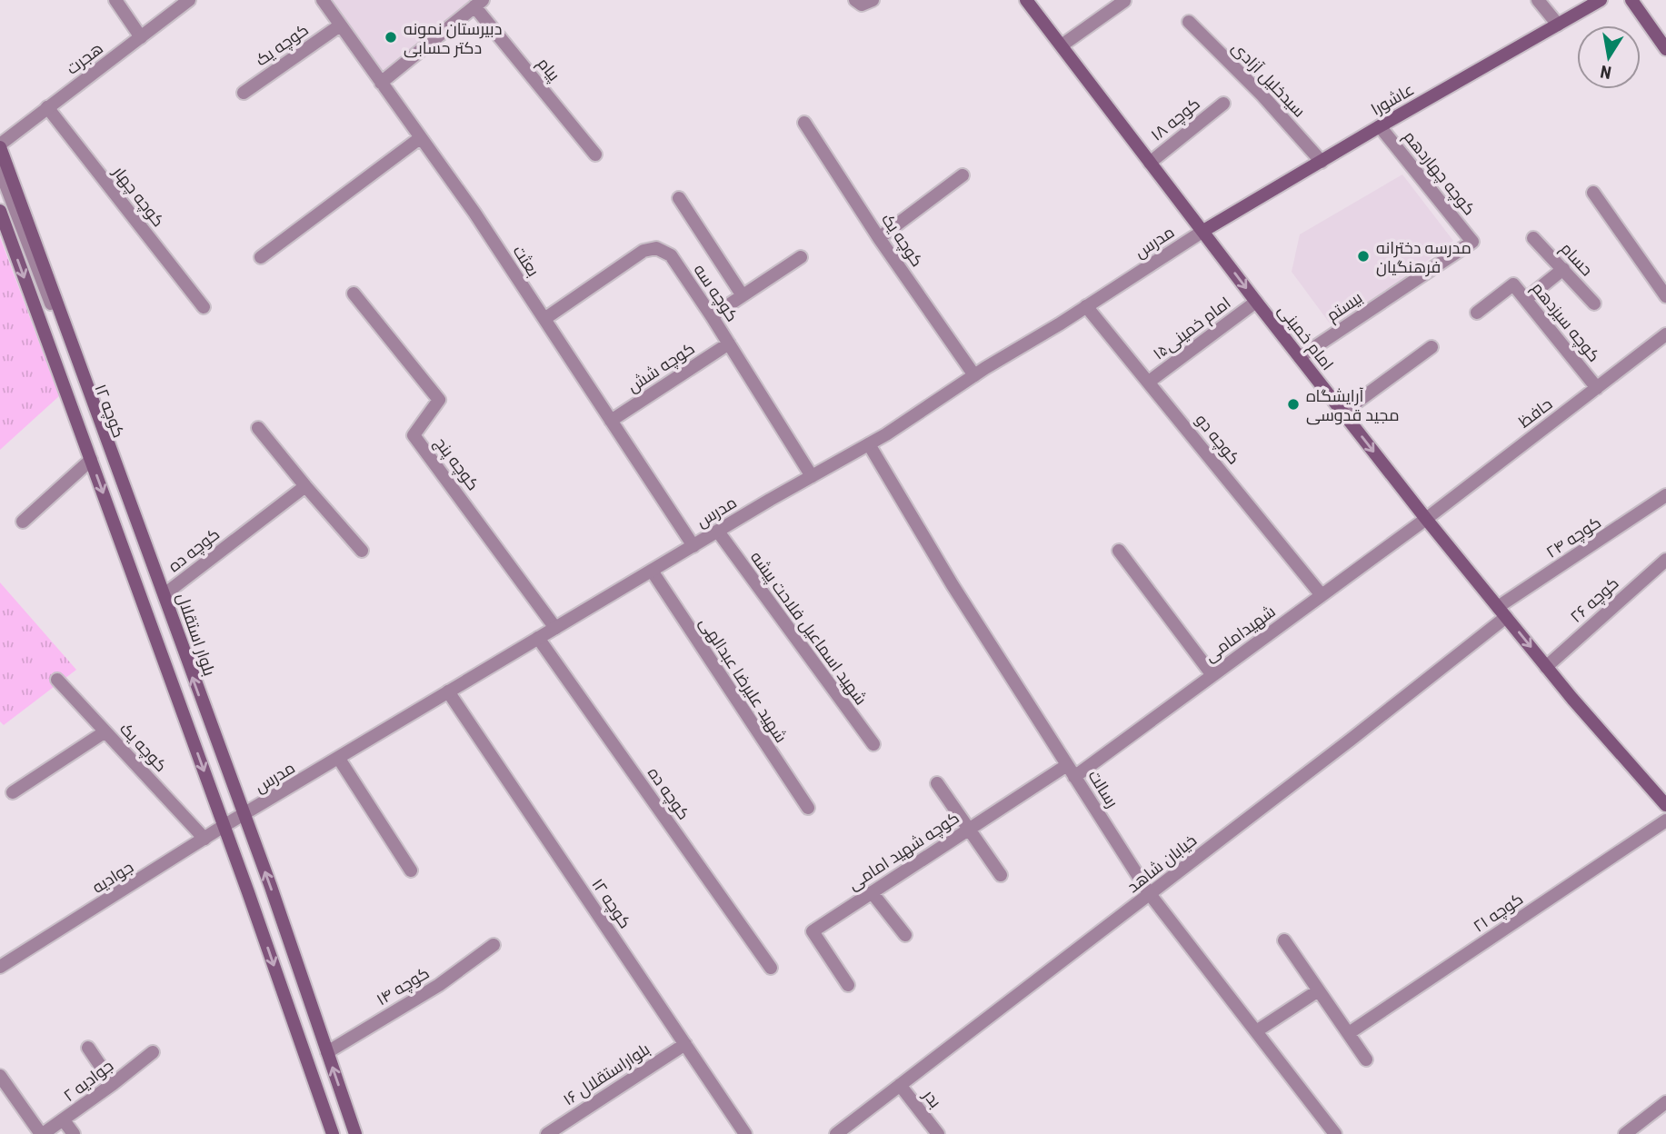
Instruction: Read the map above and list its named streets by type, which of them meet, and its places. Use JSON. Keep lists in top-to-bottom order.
{
  "streets": {
    "main road": ["عاشورا", "امام خمینی", "بلوار استقلال"],
    "street": [
      "کوچه یک",
      "هجرت",
      "پیام",
      "سیدخلیل آزادی",
      "کوچه ۱۸",
      "کوچه چهاردهم",
      "کوچه چهار",
      "مدرس",
      "حسام",
      "بعثت",
      "کوچه سه",
      "بیستم",
      "کوچه سیزدهم",
      "امام خمینی۱۵",
      "کوچه شش",
      "کوچه ۱۲",
      "حافظ",
      "کوچه دو",
      "کوچه پنج",
      "کوچه ۲۴",
      "کوچه ده",
      "کوچه ۲۶",
      "شهید اسماعیل فلاحت پیشه",
      "شهیدامامی",
      "شهید علیرضا عبدالهی",
      "رسالت",
      "کوچه شهید امامی",
      "خیابان شاهد",
      "جوادیه",
      "کوچه ۲۱",
      "کوچه ۱۴",
      "بلواراستقلال ۱۶",
      "جوادیه ۲",
      "بدر"
    ]
  },
  "crossings": [
    ["کوچه یک", "مدرس"],
    ["کوچه یک", "بعثت"],
    ["کوچه یک", "جوادیه"],
    ["هجرت", "کوچه چهار"],
    ["هجرت", "بلوار استقلال"],
    ["سیدخلیل آزادی", "عاشورا"],
    ["عاشورا", "کوچه چهاردهم"],
    ["عاشورا", "مدرس"],
    ["عاشورا", "امام خمینی"],
    ["کوچه ۱۸", "امام خمینی"],
    ["کوچه چهاردهم", "بیستم"],
    ["مدرس", "بعثت"],
    ["مدرس", "کوچه سه"],
    ["مدرس", "امام خمینی"],
    ["مدرس", "کوچه ۱۲"],
    ["مدرس", "کوچه دو"],
    ["مدرس", "کوچه پنج"],
    ["مدرس", "کوچه ده"],
    ["مدرس", "شهید اسماعیل فلاحت پیشه"],
    ["مدرس", "بلوار استقلال"],
    ["مدرس", "شهید علیرضا عبدالهی"],
    ["مدرس", "رسالت"],
    ["مدرس", "جوادیه"],
    ["بعثت", "کوچه سه"],
    ["بعثت", "کوچه شش"],
    ["کوچه سه", "کوچه شش"],
    ["بیستم", "امام خمینی"],
    ["کوچه سیزدهم", "حافظ"],
    ["امام خمینی۱۵", "امام خمینی"],
    ["امام خمینی۱۵", "کوچه دو"],
    ["امام خمینی", "حافظ"],
    ["امام خمینی", "کوچه ۲۴"],
    ["امام خمینی", "کوچه ۲۶"],
    ["امام خمینی", "شهیدامامی"],
    ["امام خمینی", "خیابان شاهد"],
    ["کوچه ۱۲", "بلوار استقلال"],
    ["کوچه ۱۲", "بلواراستقلال ۱۶"],
    ["حافظ", "شهیدامامی"],
    ["کوچه دو", "شهیدامامی"],
    ["کوچه ۲۴", "خیابان شاهد"],
    ["کوچه ده", "بلوار استقلال"],
    ["شهیدامامی", "رسالت"],
    ["بلوار استقلال", "جوادیه"],
    ["بلوار استقلال", "کوچه ۱۴"],
    ["رسالت", "کوچه شهید امامی"],
    ["رسالت", "خیابان شاهد"],
    ["خیابان شاهد", "بدر"]
  ],
  "places": ["دبیرستان نمونه دکتر حسابی", "مدرسه دخترانه فرهنگیان", "آرایشگاه مجید قدوسی"],
  "north": "bottom"
}
